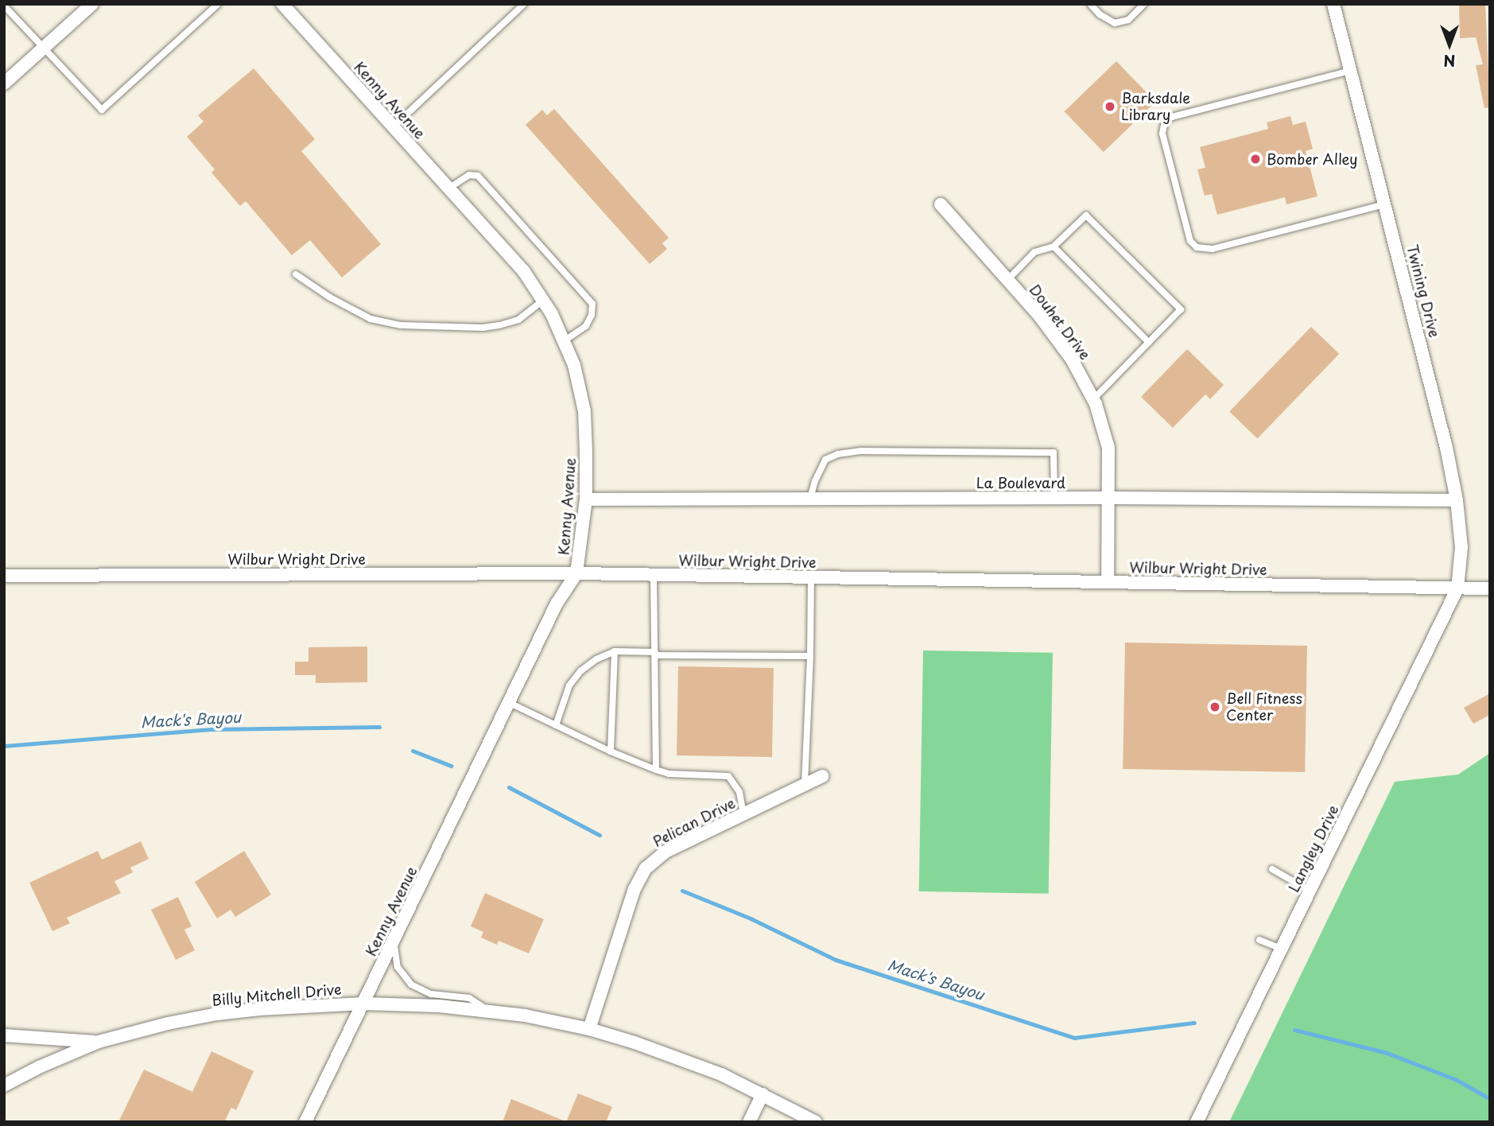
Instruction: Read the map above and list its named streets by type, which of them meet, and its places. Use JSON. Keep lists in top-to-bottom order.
{
  "streets": {
    "street": [
      "Kenny Avenue",
      "Twining Drive",
      "Douhet Drive",
      "La Boulevard",
      "Wilbur Wright Drive",
      "Pelican Drive",
      "Langley Drive",
      "Billy Mitchell Drive"
    ]
  },
  "crossings": [
    ["Kenny Avenue", "La Boulevard"],
    ["Kenny Avenue", "Wilbur Wright Drive"],
    ["Kenny Avenue", "Billy Mitchell Drive"],
    ["Twining Drive", "La Boulevard"],
    ["Twining Drive", "Wilbur Wright Drive"],
    ["Twining Drive", "Langley Drive"],
    ["Douhet Drive", "La Boulevard"],
    ["Douhet Drive", "Wilbur Wright Drive"],
    ["Wilbur Wright Drive", "Langley Drive"],
    ["Pelican Drive", "Billy Mitchell Drive"]
  ],
  "water": ["Mack's Bayou"],
  "places": ["Barksdale Library", "Bomber Alley", "Bell Fitness Center"],
  "north": "bottom"
}
